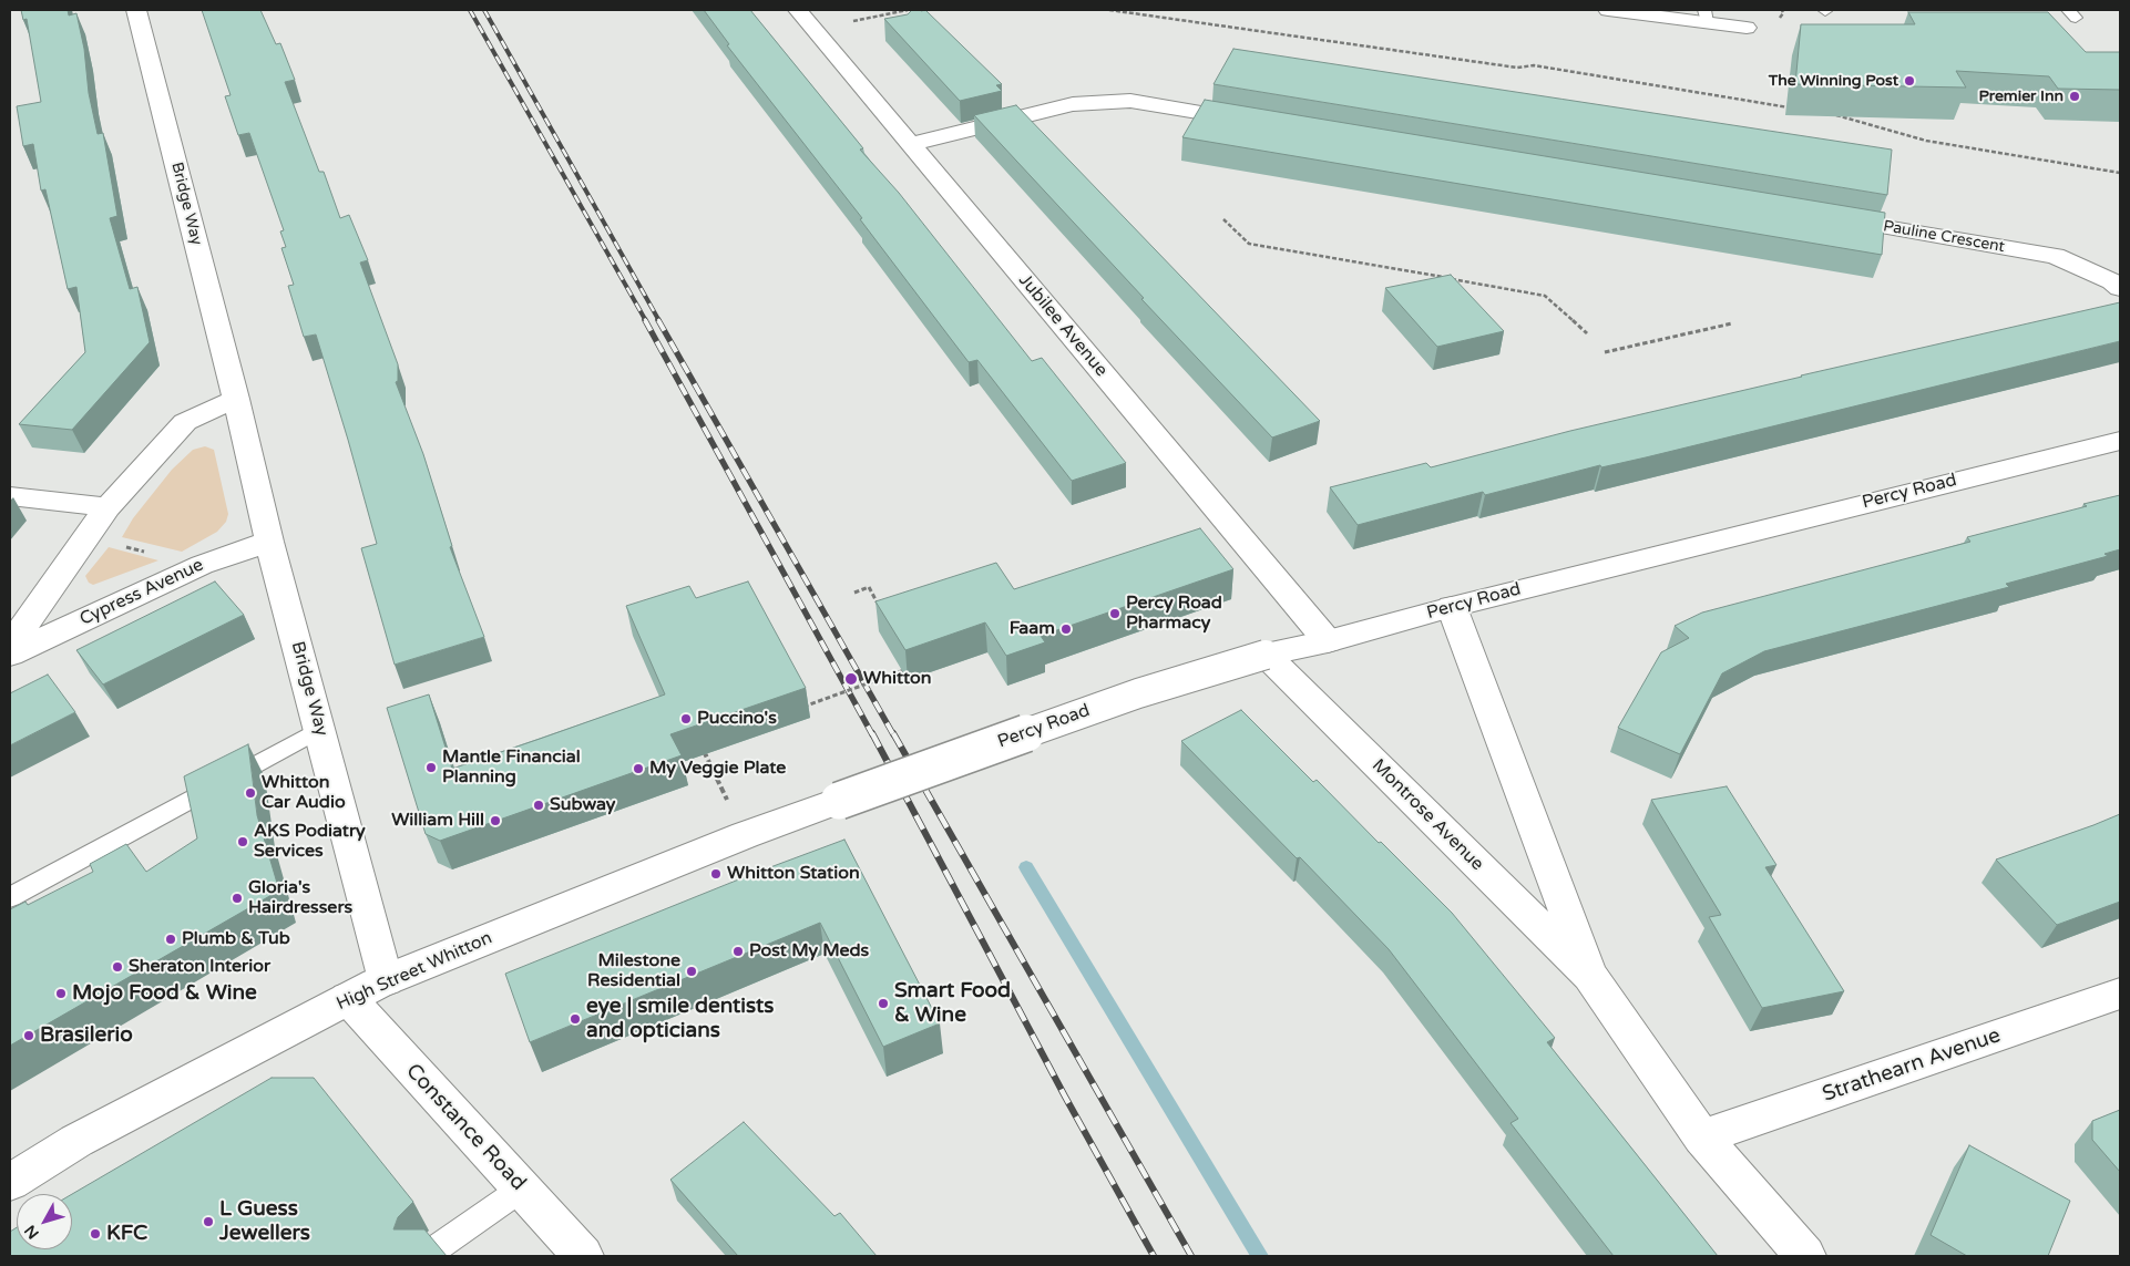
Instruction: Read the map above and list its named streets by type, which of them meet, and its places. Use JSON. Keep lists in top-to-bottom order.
{
  "streets": {
    "street": [
      "Bridge Way",
      "Pauline Crescent",
      "Jubilee Avenue",
      "Percy Road",
      "Cypress Avenue",
      "Montrose Avenue",
      "High Street Whitton",
      "Strathearn Avenue",
      "Constance Road"
    ]
  },
  "crossings": [
    ["Bridge Way", "Cypress Avenue"],
    ["Bridge Way", "High Street Whitton"],
    ["Jubilee Avenue", "Percy Road"],
    ["Percy Road", "Montrose Avenue"],
    ["Percy Road", "High Street Whitton"],
    ["Montrose Avenue", "Strathearn Avenue"],
    ["High Street Whitton", "Constance Road"]
  ],
  "places": [
    "The Winning Post",
    "Premier Inn",
    "Percy Road Pharmacy",
    "Faam",
    "Whitton",
    "Puccino's",
    "Mantle Financial Planning",
    "My Veggie Plate",
    "Whitton Car Audio",
    "Subway",
    "William Hill",
    "AKS Podiatry Services",
    "Whitton Station",
    "Gloria's Hairdressers",
    "Plumb & Tub",
    "Post My Meds",
    "Sheraton Interior",
    "Milestone Residential",
    "Mojo Food & Wine",
    "Smart Food & Wine",
    "eye | smile dentists and opticians",
    "Brasilerio",
    "L Guess Jewellers",
    "KFC"
  ],
  "north": "bottom left"
}
